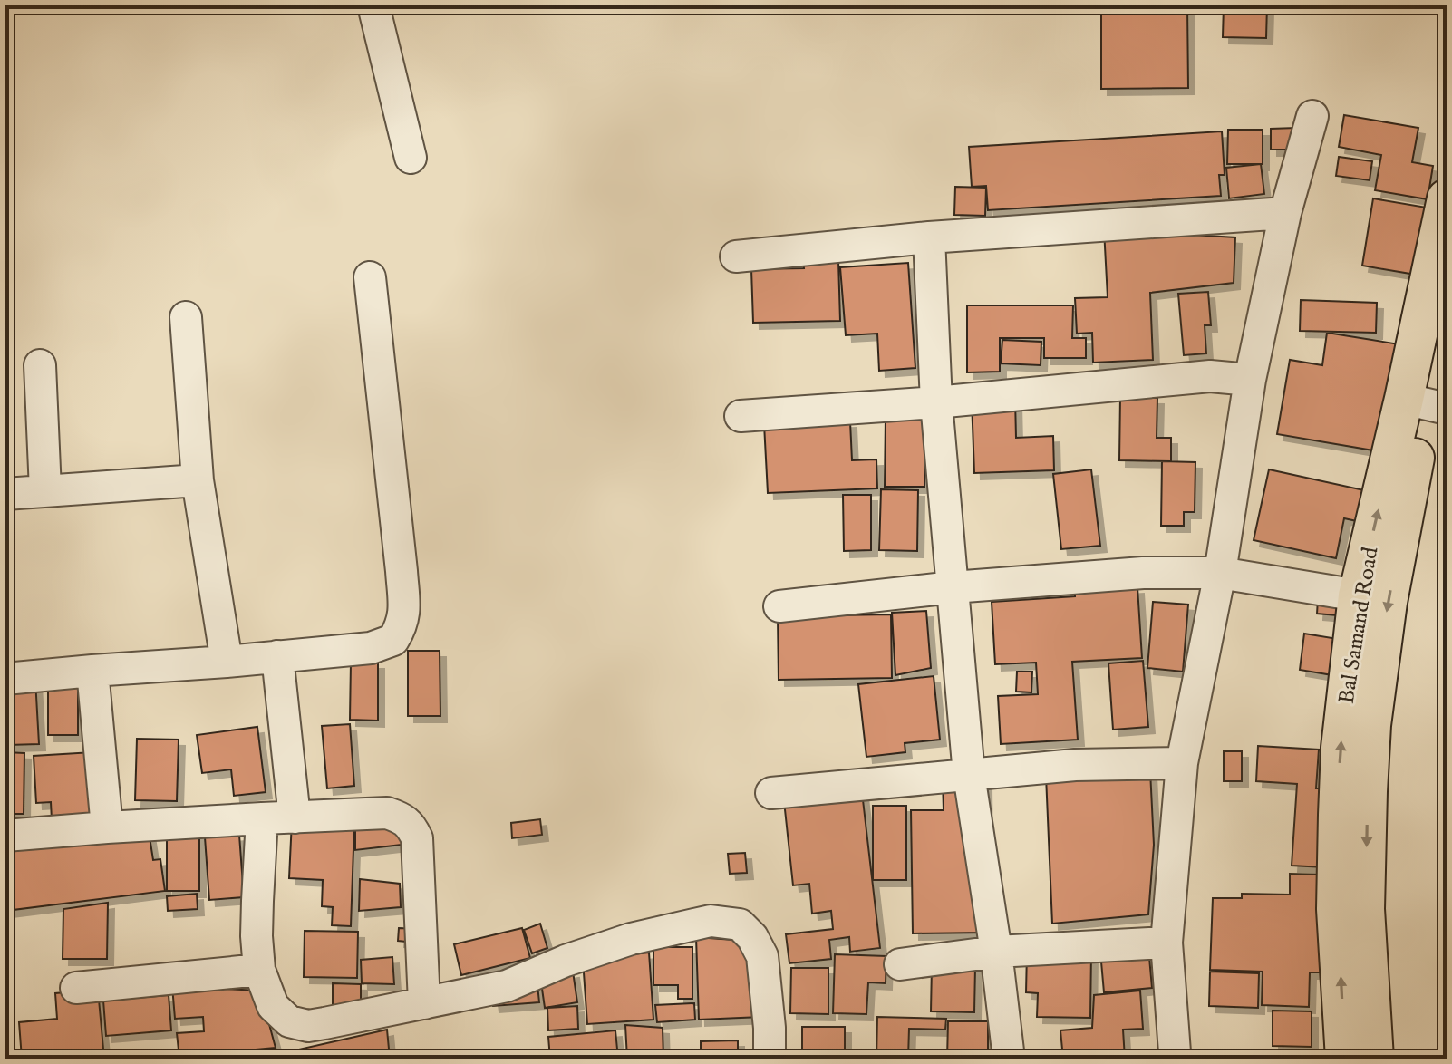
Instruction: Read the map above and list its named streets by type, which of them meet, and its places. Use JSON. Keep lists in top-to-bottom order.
{
  "streets": {
    "main road": ["Bal Samand Road"]
  }
}
